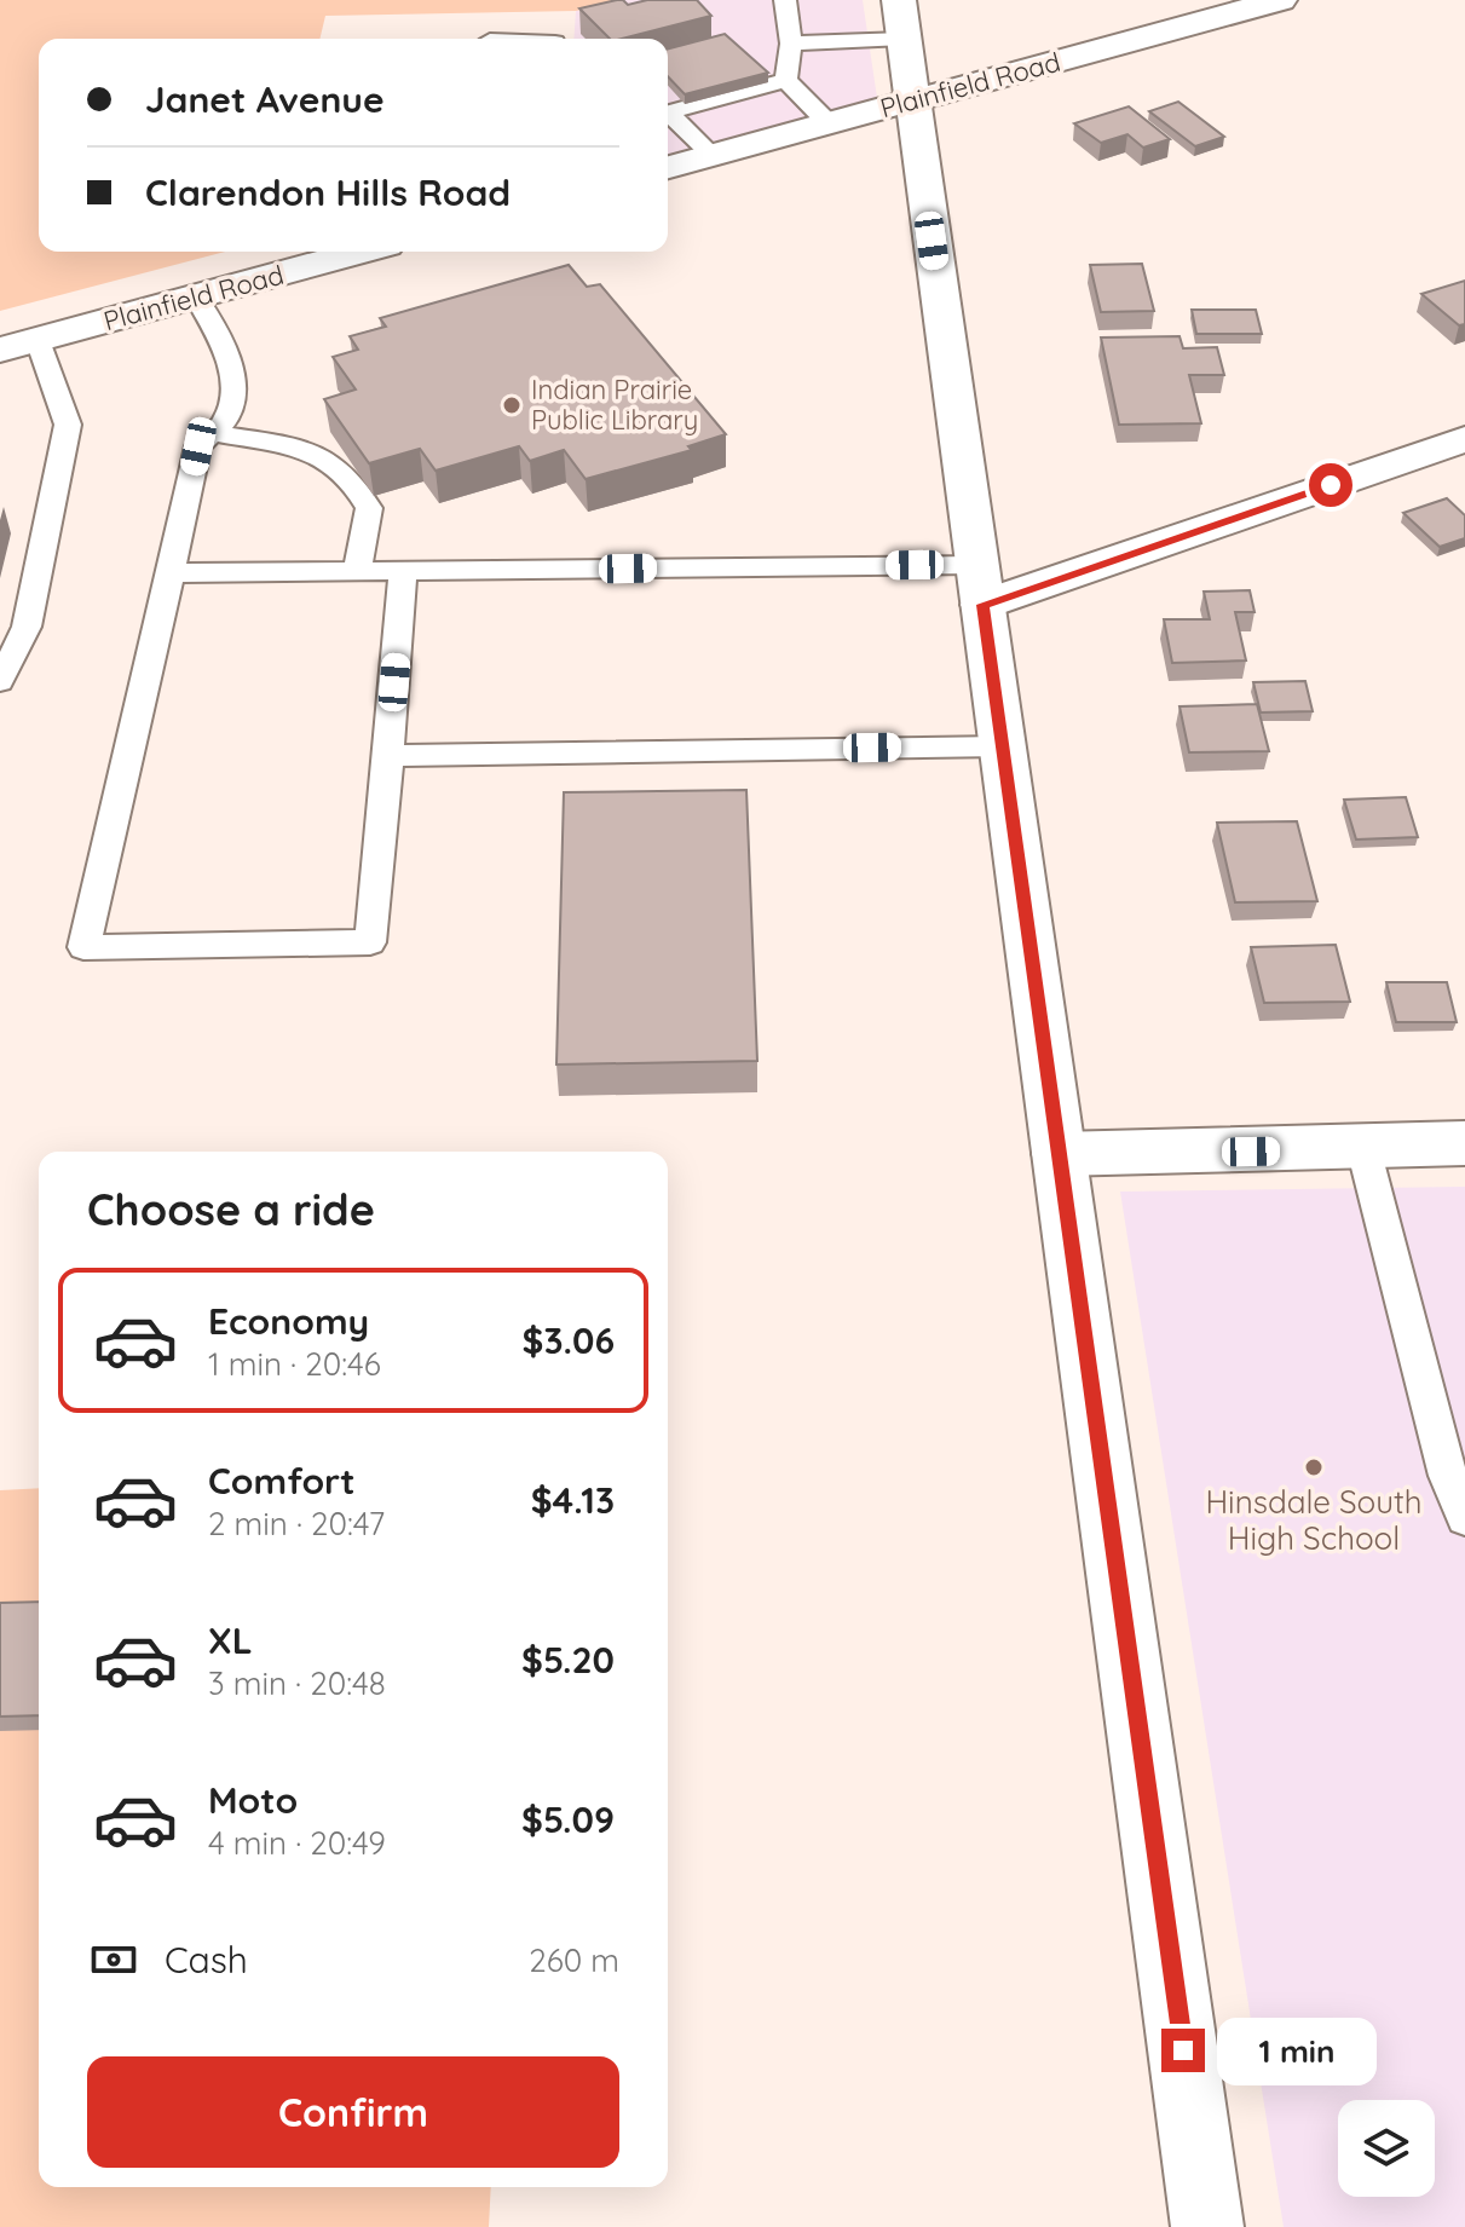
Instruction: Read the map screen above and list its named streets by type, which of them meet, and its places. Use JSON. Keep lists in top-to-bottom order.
{
  "streets": {
    "street": ["Plainfield Road"]
  },
  "places": ["Indian Prairie Public Library", "Hinsdale South High School"],
  "page": {
    "banner": ["Janet Avenue", "Clarendon Hills Road"],
    "heading": "Choose a ride",
    "list": [
      {
        "name": "Economy",
        "note": "1 min · 20:46",
        "value": "$3.06"
      },
      {
        "name": "Comfort",
        "note": "2 min · 20:47",
        "value": "$4.13"
      },
      {
        "name": "XL",
        "note": "3 min · 20:48",
        "value": "$5.20"
      },
      {
        "name": "Moto",
        "note": "4 min · 20:49",
        "value": "$5.09"
      }
    ],
    "pay": ["Cash", "260 m"],
    "bubble": "1 min",
    "buttons": "Confirm"
  }
}
